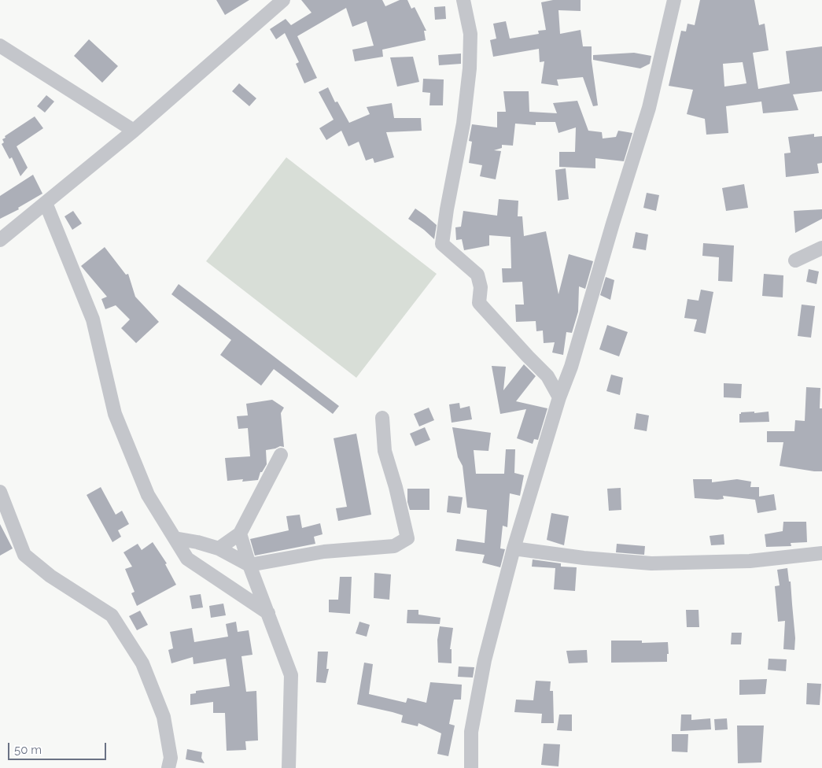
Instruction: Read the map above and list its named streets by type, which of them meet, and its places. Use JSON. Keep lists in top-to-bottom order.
{
  "scale_bar": "50 m"
}
